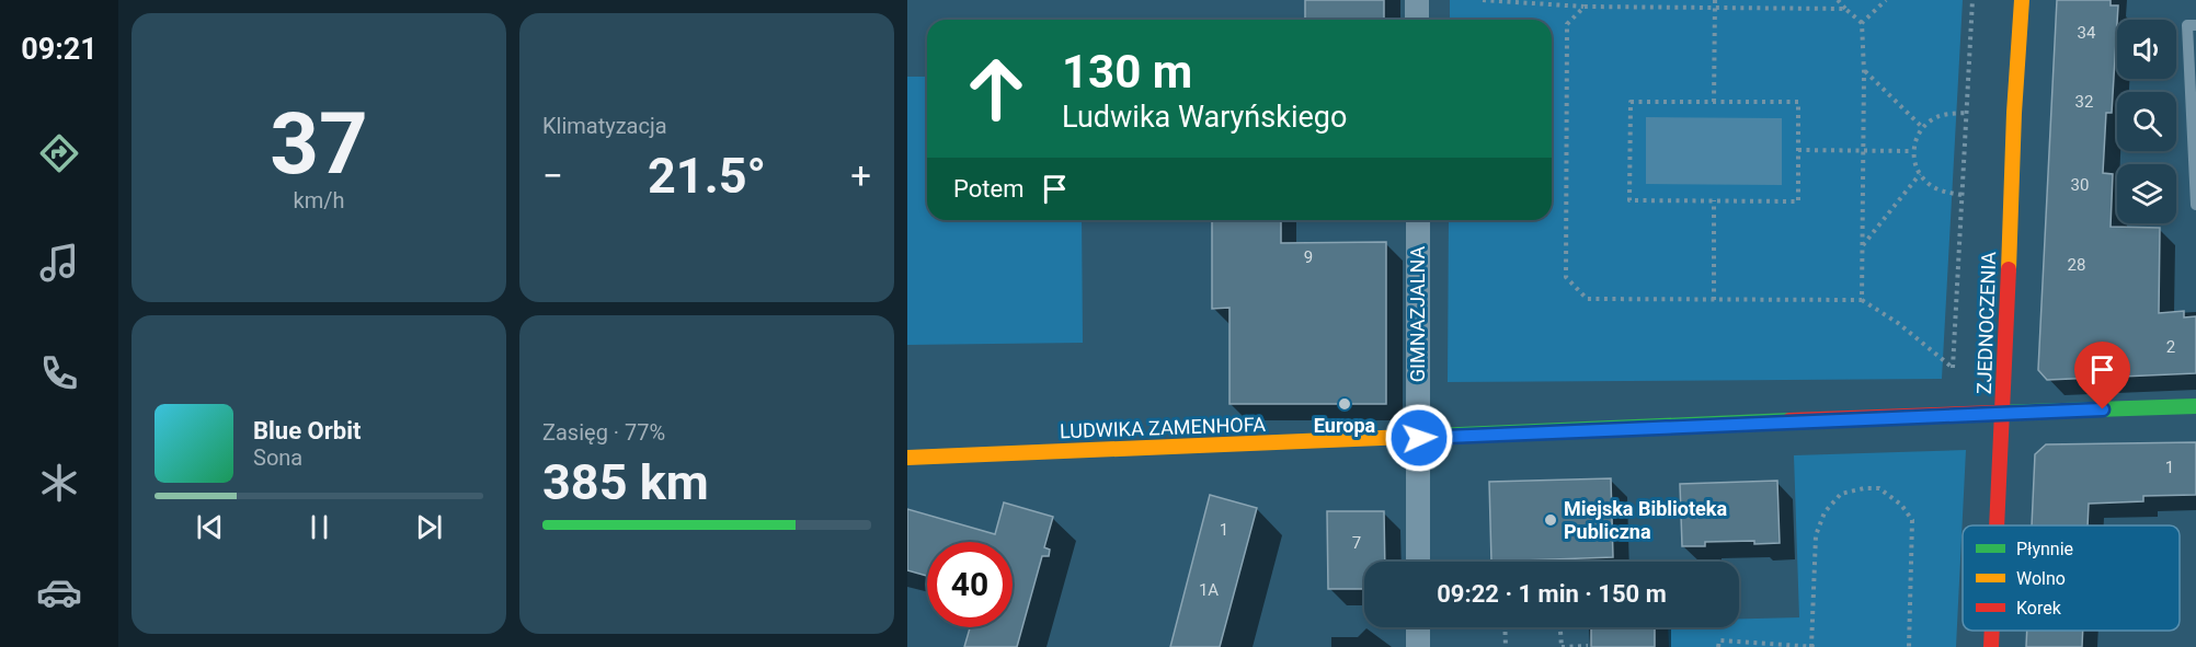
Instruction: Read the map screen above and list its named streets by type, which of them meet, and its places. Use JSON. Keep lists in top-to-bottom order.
{
  "streets": {
    "street": ["GIMNAZJALNA", "ZJEDNOCZENIA", "LUDWIKA ZAMENHOFA"]
  },
  "crossings": [
    ["GIMNAZJALNA", "LUDWIKA ZAMENHOFA"],
    ["ZJEDNOCZENIA", "LUDWIKA ZAMENHOFA"]
  ],
  "places": ["Europa", "Miejska Biblioteka Publiczna"],
  "house_numbers": [
    "34",
    "32",
    "30",
    "9",
    "28",
    "2",
    "1",
    "1",
    "7",
    "1A"
  ],
  "legend": ["Płynnie", "Wolno", "Korek"],
  "page": {
    "tabs": "09:21",
    "tile": [
      ["37", "km/h"],
      "Klimatyzacja",
      ["Zasięg · 77%", "385 km"]
    ],
    "turn": ["130 m", "Ludwika Waryńskiego"],
    "heat": ["−", "21.5°", "+"],
    "then": "Potem",
    "song": ["Blue Orbit", "Sona"],
    "limit": "40",
    "trip": "09:22 · 1 min · 150 m"
  }
}
